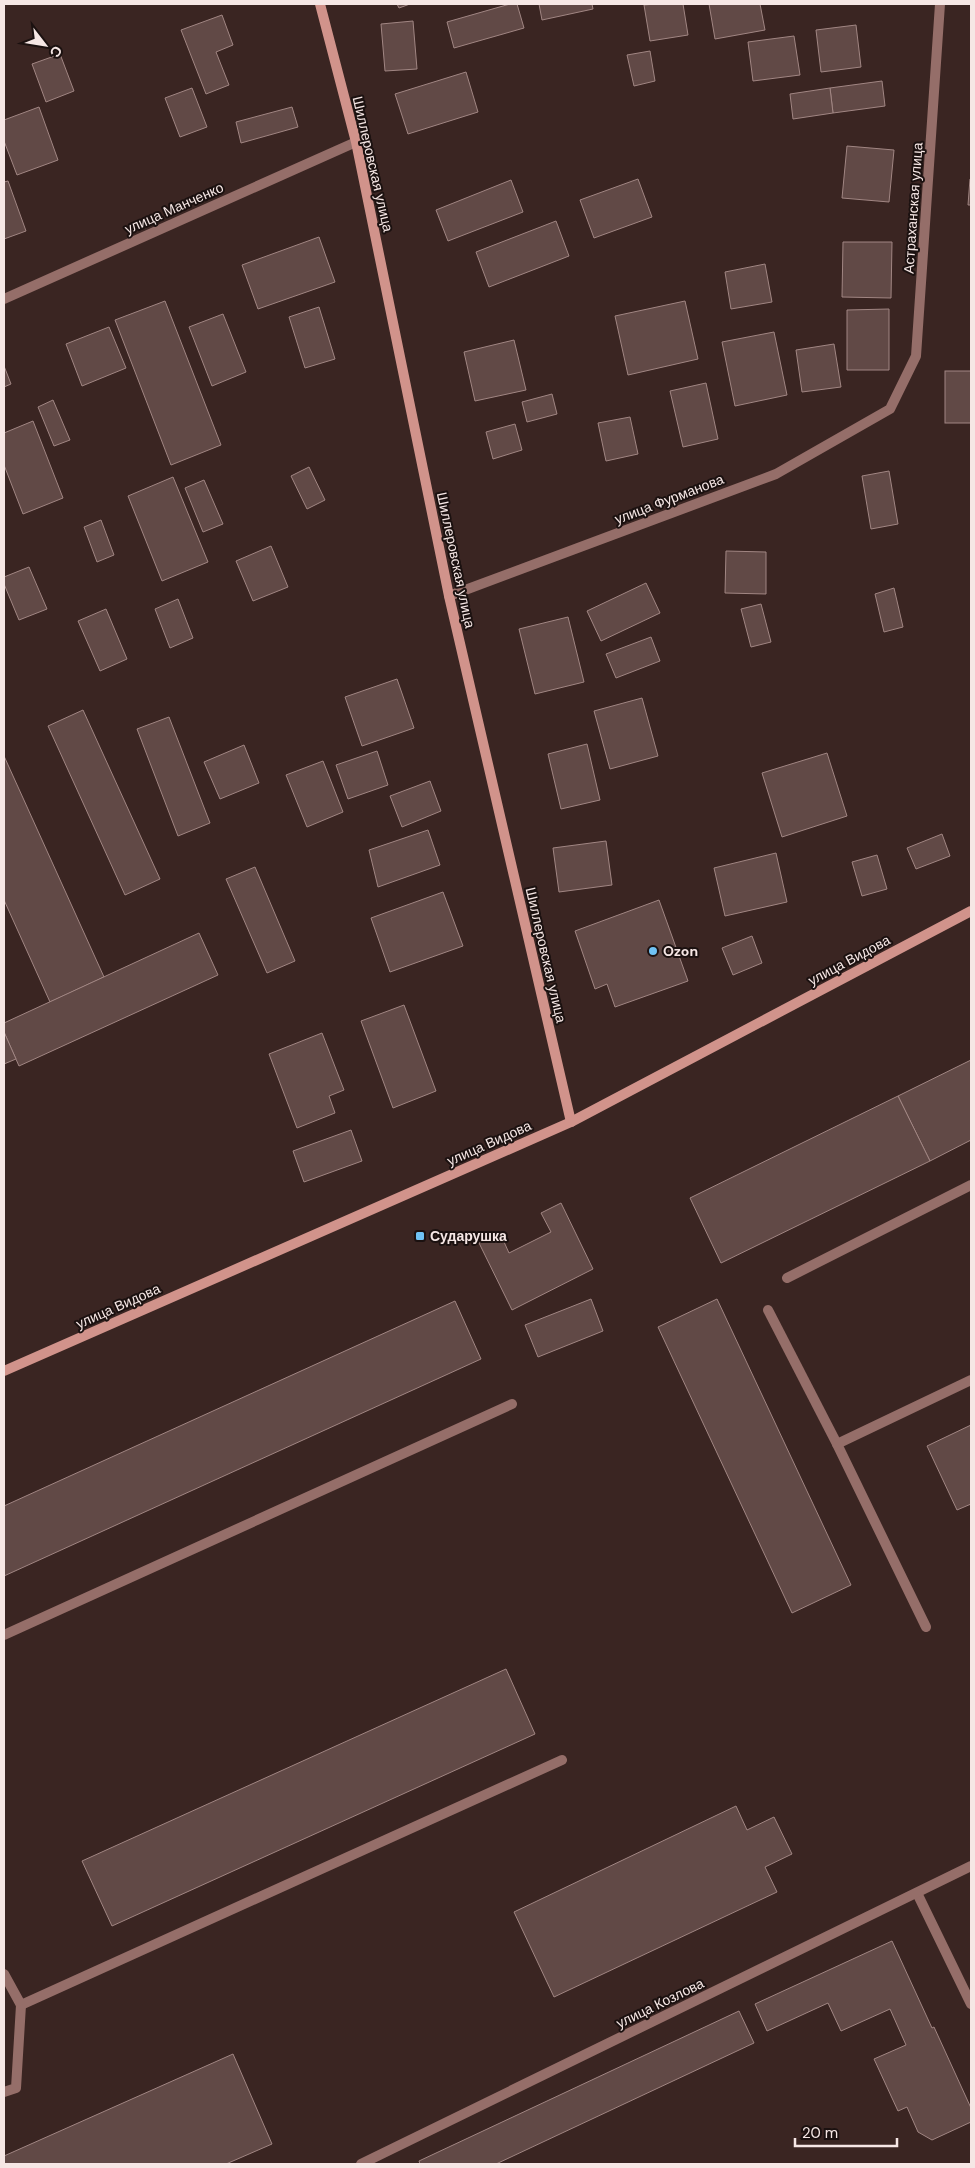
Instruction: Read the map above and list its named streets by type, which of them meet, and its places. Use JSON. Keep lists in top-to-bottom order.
{
  "streets": {
    "street": [
      "Шиллеровская улица",
      "улица Манченко",
      "Астраханская улица",
      "улица Фурманова",
      "улица Видова",
      "улица Козлова"
    ]
  },
  "crossings": [
    ["Шиллеровская улица", "улица Манченко"],
    ["Шиллеровская улица", "улица Фурманова"],
    ["Шиллеровская улица", "улица Видова"],
    ["Астраханская улица", "улица Фурманова"]
  ],
  "places": {
    "other": ["Ozon"],
    "transit": ["Сударушка"]
  },
  "scale_bar": "20 m",
  "north": "bottom right"
}
